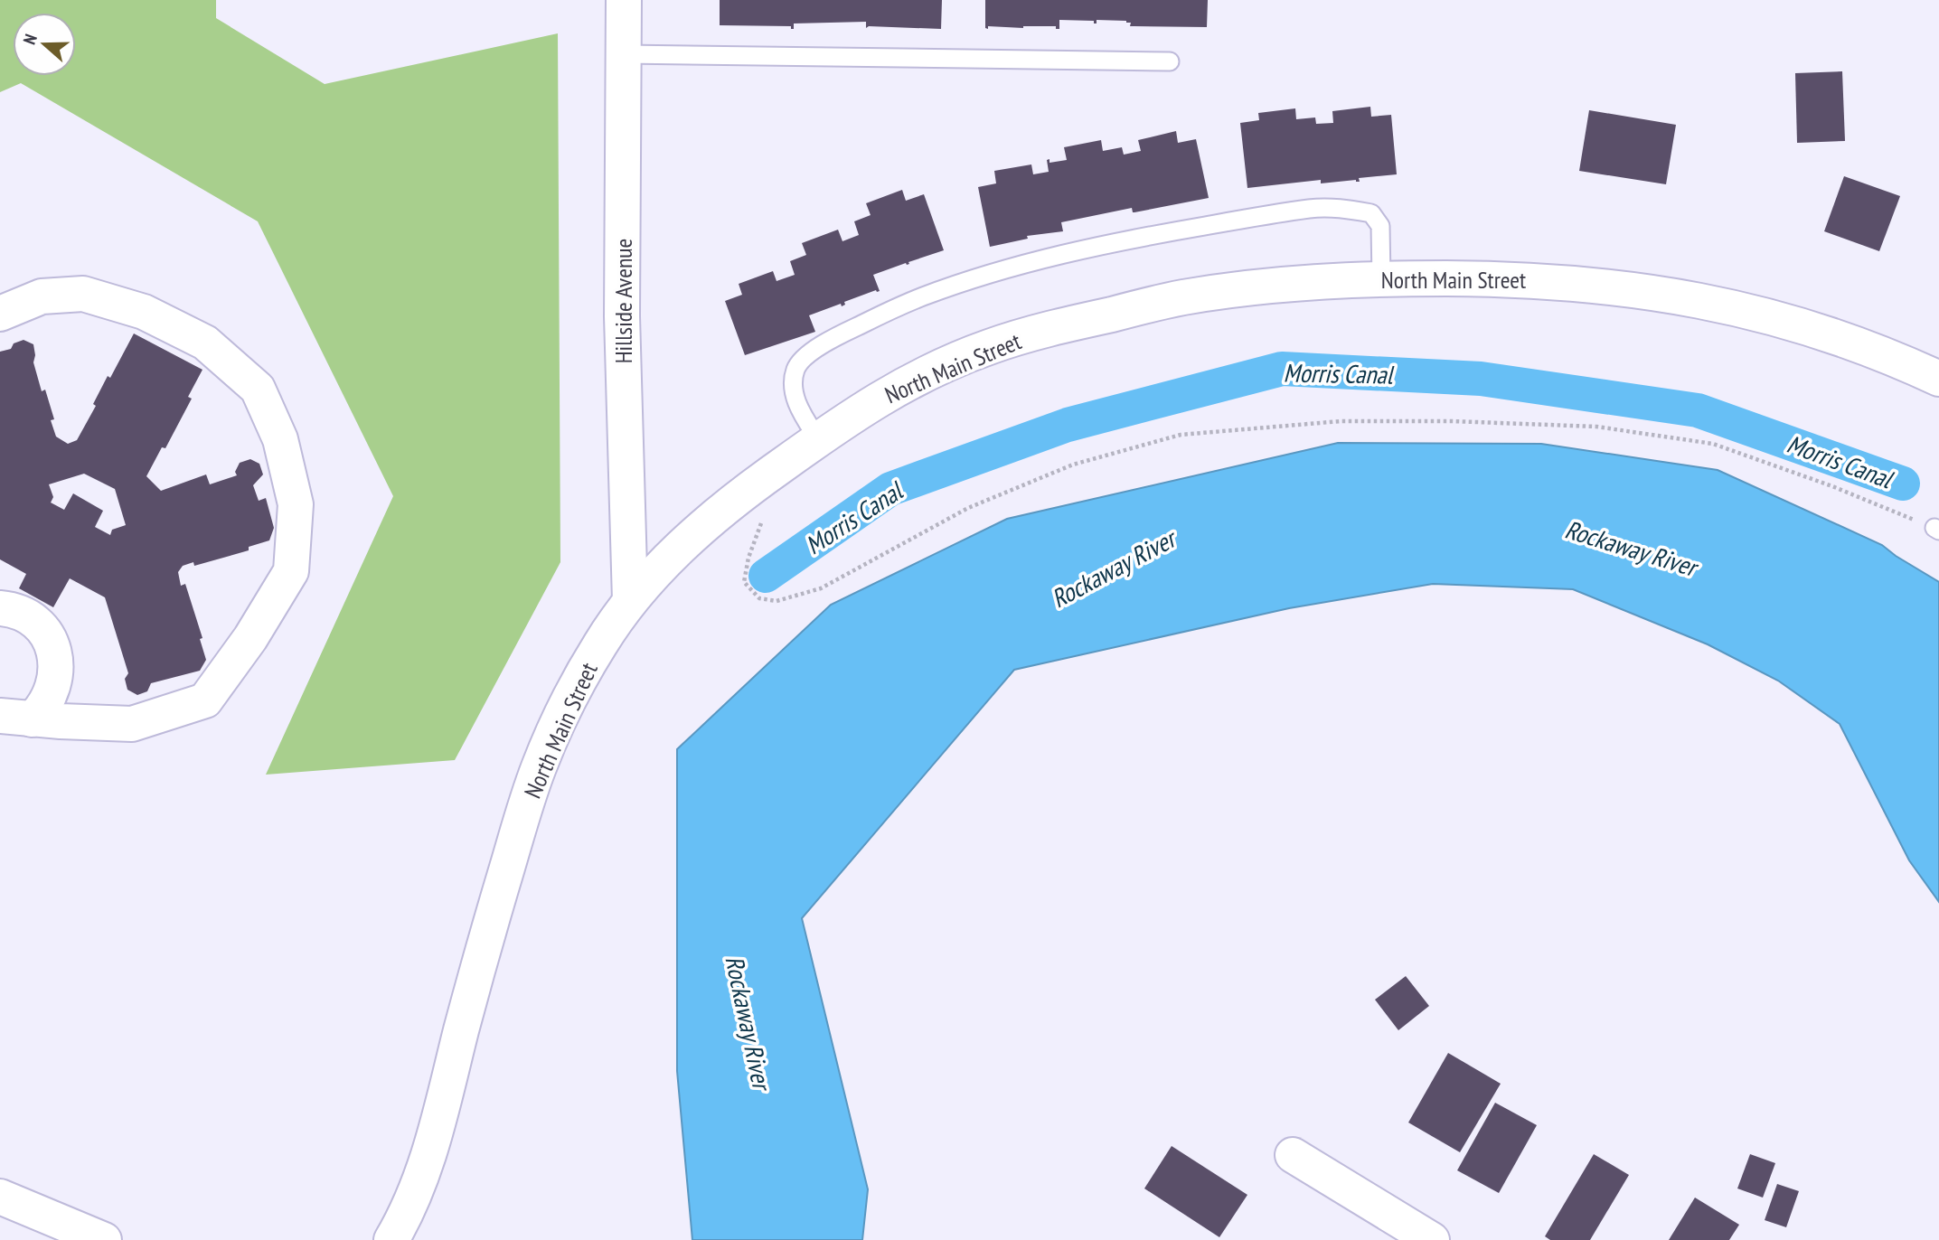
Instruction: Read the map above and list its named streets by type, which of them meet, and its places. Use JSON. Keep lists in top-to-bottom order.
{
  "streets": {
    "street": ["North Main Street", "Hillside Avenue"]
  },
  "crossings": [
    ["North Main Street", "Hillside Avenue"]
  ],
  "water": ["Morris Canal", "Rockaway River"],
  "north": "left"
}
